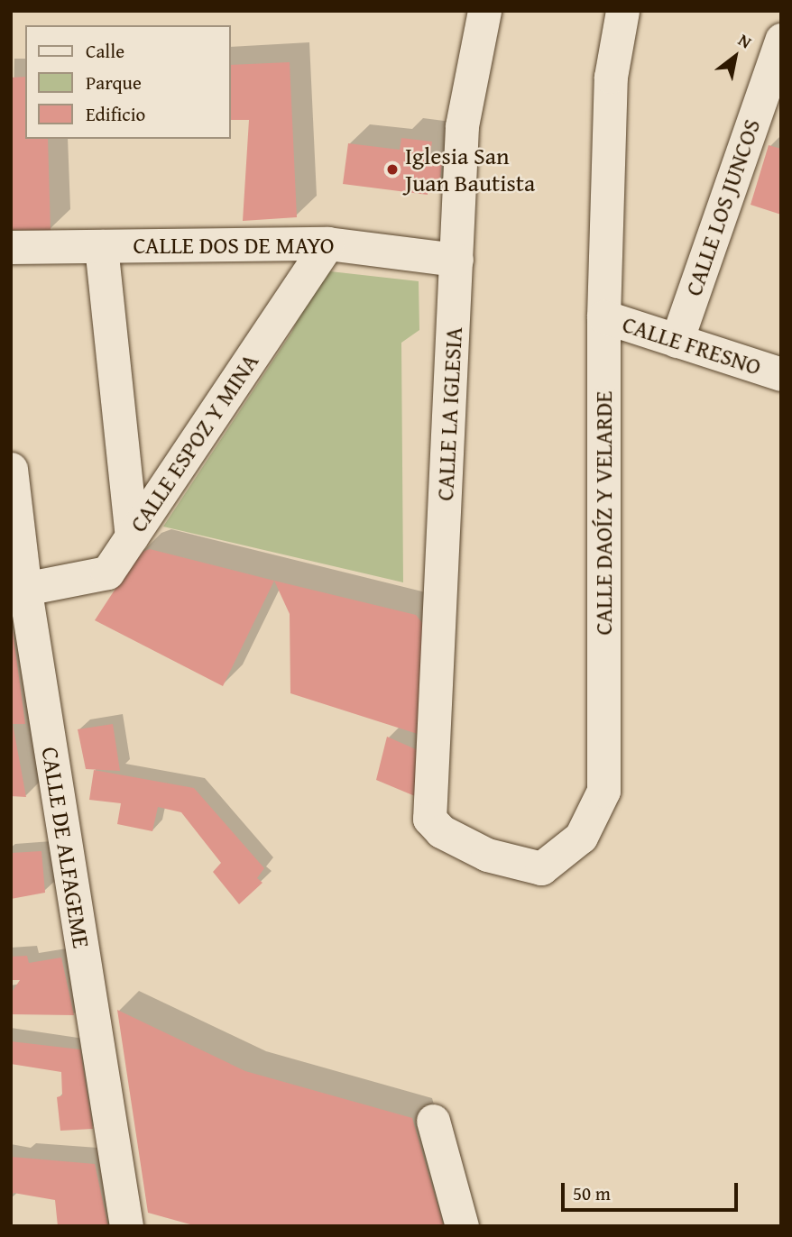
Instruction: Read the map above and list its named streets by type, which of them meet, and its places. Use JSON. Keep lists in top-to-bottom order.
{
  "streets": {
    "street": [
      "CALLE LOS JUNCOS",
      "CALLE DOS DE MAYO",
      "CALLE FRESNO",
      "CALLE LA IGLESIA",
      "CALLE ESPOZ Y MINA",
      "CALLE DAOÍZ Y VELARDE",
      "CALLE DE ALFAGEME"
    ]
  },
  "crossings": [
    ["CALLE LOS JUNCOS", "CALLE FRESNO"],
    ["CALLE DOS DE MAYO", "CALLE LA IGLESIA"],
    ["CALLE DOS DE MAYO", "CALLE ESPOZ Y MINA"],
    ["CALLE FRESNO", "CALLE DAOÍZ Y VELARDE"],
    ["CALLE LA IGLESIA", "CALLE DAOÍZ Y VELARDE"],
    ["CALLE ESPOZ Y MINA", "CALLE DE ALFAGEME"]
  ],
  "places": ["Iglesia San Juan Bautista"],
  "legend": ["Calle", "Parque", "Edificio"],
  "scale_bar": "50 m",
  "north": "top right"
}
